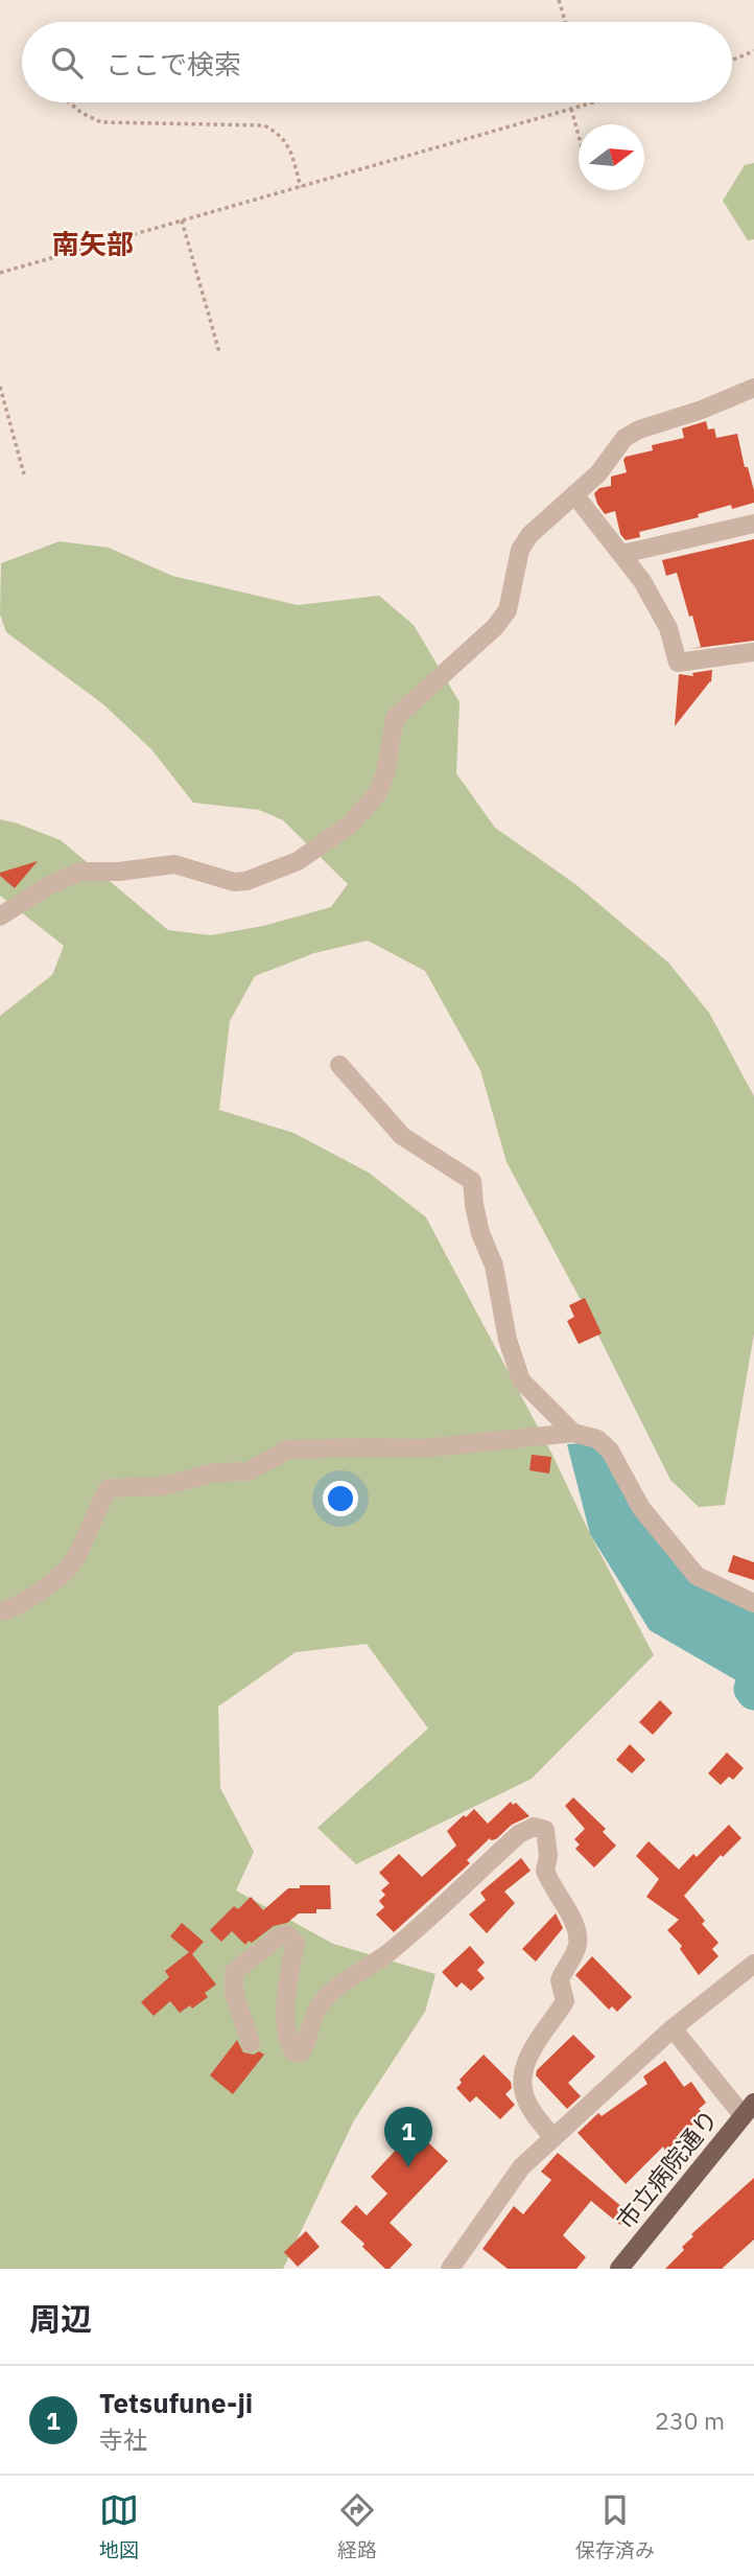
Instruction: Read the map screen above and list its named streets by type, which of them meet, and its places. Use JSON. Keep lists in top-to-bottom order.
{
  "streets": {
    "main road": ["市立病院通り"]
  },
  "districts": ["南矢部"],
  "north": "right",
  "page": {
    "search": "ここで検索",
    "pins": "1",
    "heading": "周辺",
    "list": [
      {
        "mark": "1",
        "name": "Tetsufune-ji",
        "note": "寺社",
        "value": "230 m"
      }
    ],
    "nav": ["地図", "経路", "保存済み"]
  }
}
